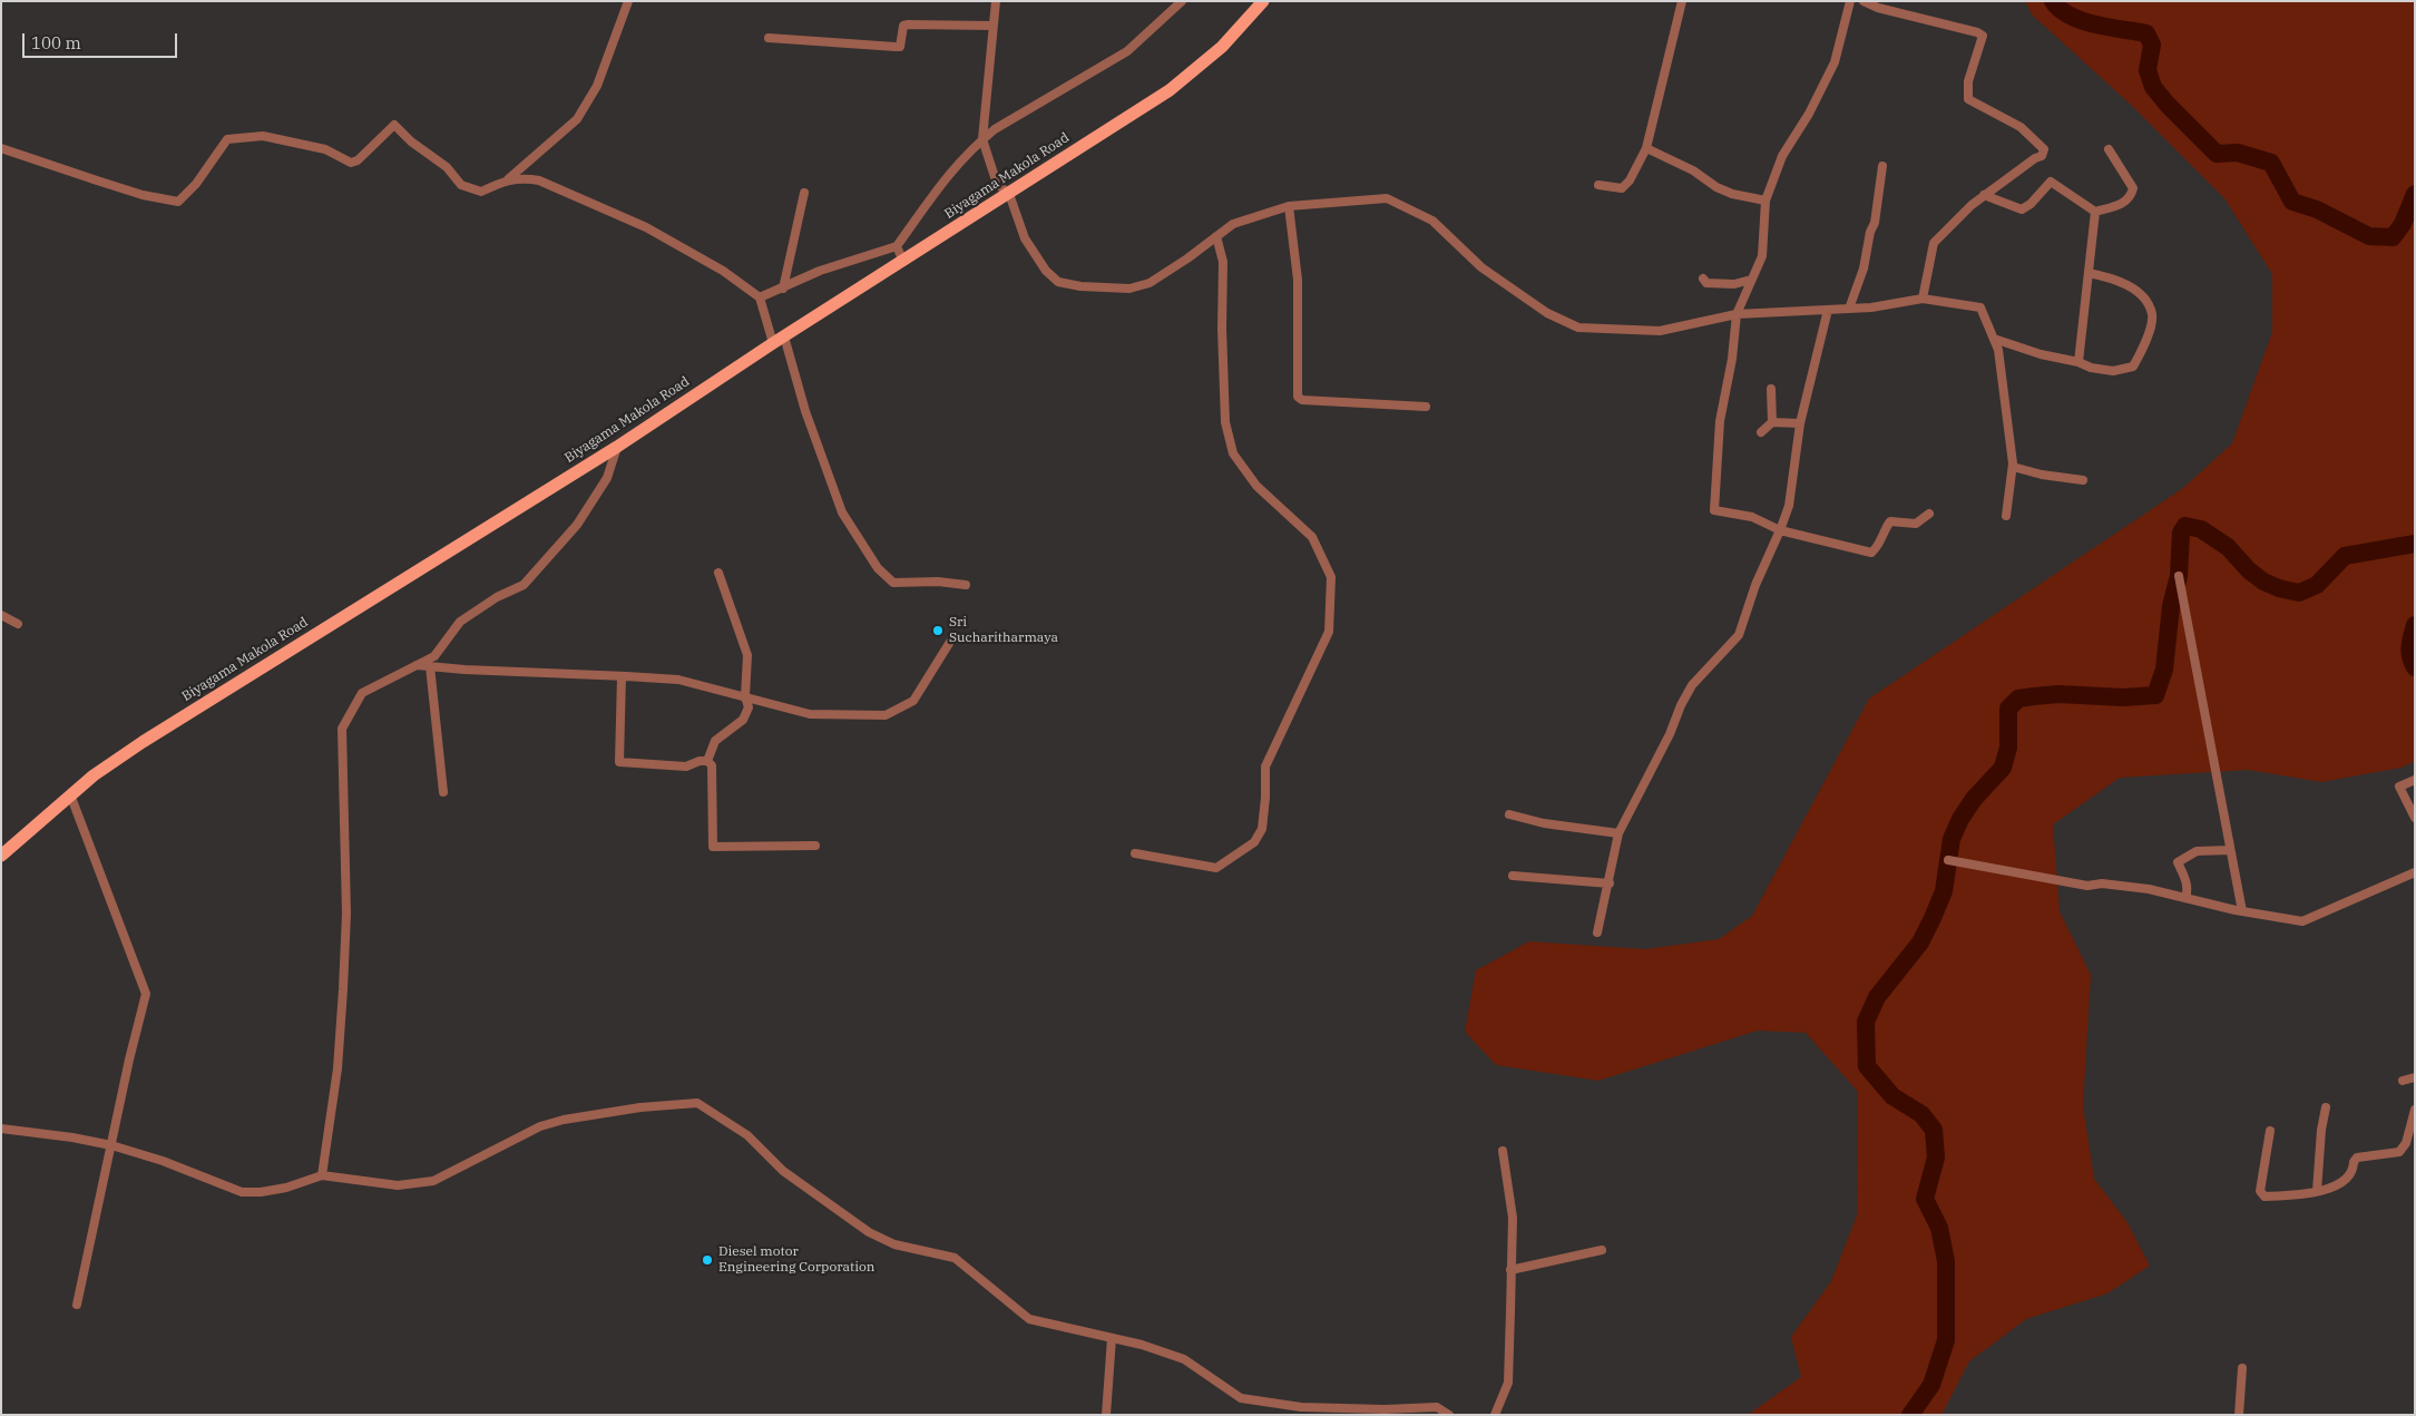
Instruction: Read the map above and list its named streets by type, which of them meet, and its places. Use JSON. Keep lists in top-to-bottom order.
{
  "streets": {
    "main road": ["Biyagama Makola Road"]
  },
  "places": ["Sri Sucharitharmaya", "Diesel motor Engineering Corporation"],
  "scale_bar": "100 m"
}
